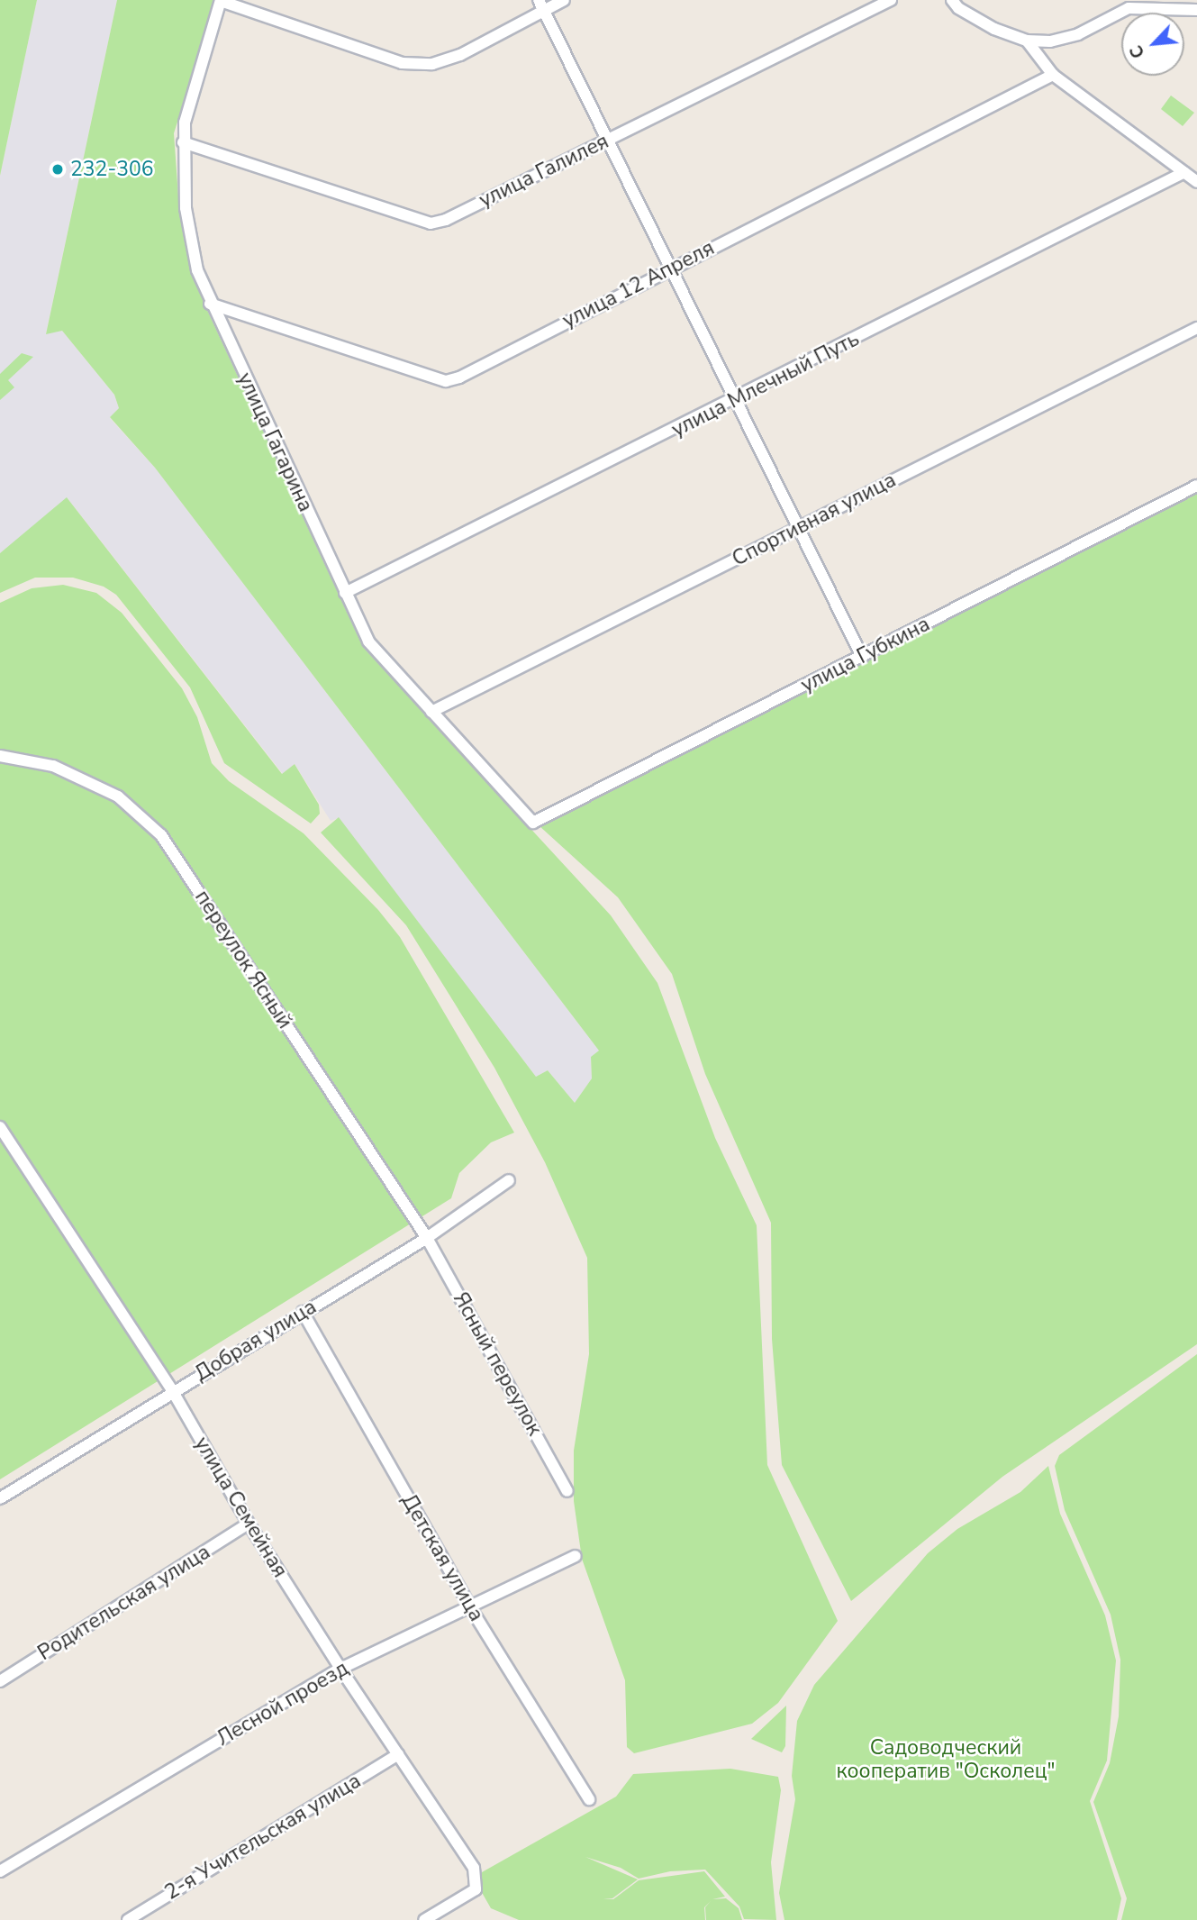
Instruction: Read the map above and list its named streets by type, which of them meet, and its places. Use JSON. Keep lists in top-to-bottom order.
{
  "streets": {
    "street": [
      "улица Галилея",
      "улица 12 Апреля",
      "улица Млечный Путь",
      "улица Гагарина",
      "Спортивная улица",
      "улица Губкина",
      "переулок Ясный",
      "Добрая улица",
      "Ясный переулок",
      "улица Семейная",
      "Детская улица",
      "Родительская улица",
      "Лесной проезд",
      "2-я Учительская улица"
    ]
  },
  "crossings": [
    ["улица Галилея", "улица Гагарина"],
    ["улица 12 Апреля", "улица Гагарина"],
    ["улица Млечный Путь", "улица Гагарина"],
    ["улица Гагарина", "Спортивная улица"],
    ["улица Гагарина", "улица Губкина"],
    ["переулок Ясный", "Добрая улица"],
    ["переулок Ясный", "Ясный переулок"],
    ["Добрая улица", "Ясный переулок"],
    ["Добрая улица", "улица Семейная"],
    ["Добрая улица", "Детская улица"],
    ["улица Семейная", "Родительская улица"],
    ["улица Семейная", "Лесной проезд"],
    ["улица Семейная", "2-я Учительская улица"],
    ["Детская улица", "Лесной проезд"]
  ],
  "parks": ["Садоводческий кооператив \"Осколец\""],
  "places": ["232-306"],
  "north": "bottom left"
}
